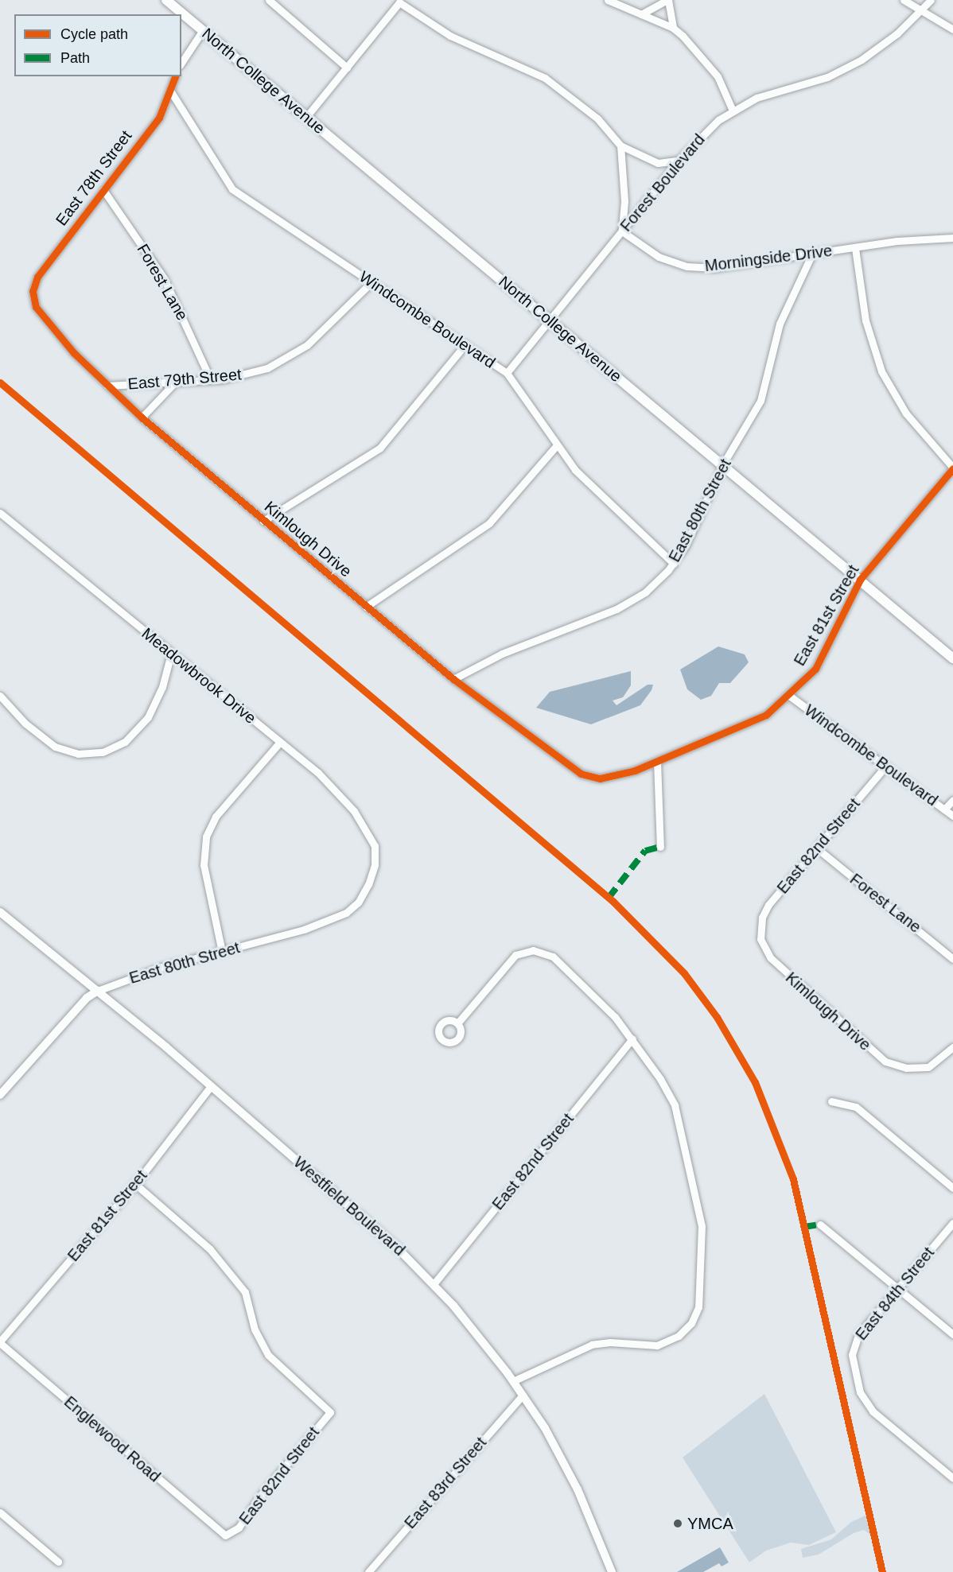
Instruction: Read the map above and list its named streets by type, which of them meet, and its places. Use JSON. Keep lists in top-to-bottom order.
{
  "streets": {
    "main road": ["North College Avenue"],
    "street": [
      "East 78th Street",
      "Forest Boulevard",
      "Morningside Drive",
      "Forest Lane",
      "Windcombe Boulevard",
      "East 79th Street",
      "East 80th Street",
      "Kimlough Drive",
      "East 81st Street",
      "Meadowbrook Drive",
      "East 82nd Street",
      "Westfield Boulevard",
      "East 84th Street",
      "Englewood Road",
      "East 83rd Street"
    ]
  },
  "crossings": [
    ["North College Avenue", "Forest Boulevard"],
    ["North College Avenue", "East 80th Street"],
    ["North College Avenue", "East 81st Street"],
    ["East 78th Street", "Forest Lane"],
    ["East 78th Street", "Windcombe Boulevard"],
    ["East 78th Street", "Kimlough Drive"],
    ["Forest Boulevard", "Morningside Drive"],
    ["Forest Boulevard", "Windcombe Boulevard"],
    ["Morningside Drive", "East 80th Street"],
    ["Forest Lane", "East 79th Street"],
    ["Forest Lane", "East 82nd Street"],
    ["Windcombe Boulevard", "East 79th Street"],
    ["Windcombe Boulevard", "East 80th Street"],
    ["Windcombe Boulevard", "East 81st Street"],
    ["Windcombe Boulevard", "East 82nd Street"],
    ["East 79th Street", "Kimlough Drive"],
    ["East 80th Street", "Kimlough Drive"],
    ["East 80th Street", "Meadowbrook Drive"],
    ["East 80th Street", "Westfield Boulevard"],
    ["Kimlough Drive", "East 81st Street"],
    ["Kimlough Drive", "East 82nd Street"],
    ["East 81st Street", "East 82nd Street"],
    ["East 81st Street", "Westfield Boulevard"],
    ["East 81st Street", "Englewood Road"],
    ["East 82nd Street", "Westfield Boulevard"],
    ["East 82nd Street", "Englewood Road"],
    ["Westfield Boulevard", "East 83rd Street"]
  ],
  "places": ["YMCA"],
  "legend": ["Cycle path", "Path"]
}
